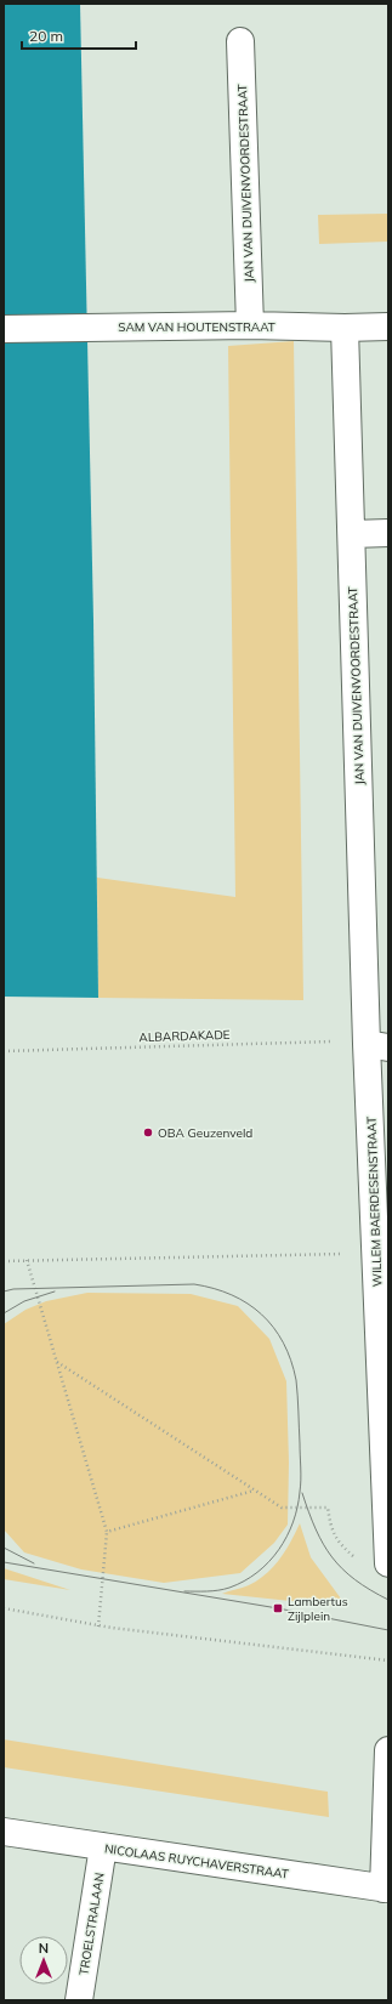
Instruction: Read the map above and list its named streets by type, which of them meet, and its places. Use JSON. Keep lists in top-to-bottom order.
{
  "streets": {
    "street": [
      "JAN VAN DUIVENVOORDESTRAAT",
      "SAM VAN HOUTENSTRAAT",
      "WILLEM BAERDESENSTRAAT",
      "NICOLAAS RUYCHAVERSTRAAT",
      "TROELSTRALAAN"
    ],
    "path": ["ALBARDAKADE"]
  },
  "crossings": [
    ["JAN VAN DUIVENVOORDESTRAAT", "SAM VAN HOUTENSTRAAT"],
    ["JAN VAN DUIVENVOORDESTRAAT", "ALBARDAKADE"],
    ["JAN VAN DUIVENVOORDESTRAAT", "WILLEM BAERDESENSTRAAT"],
    ["ALBARDAKADE", "WILLEM BAERDESENSTRAAT"],
    ["NICOLAAS RUYCHAVERSTRAAT", "TROELSTRALAAN"]
  ],
  "places": {
    "other": ["OBA Geuzenveld"],
    "transit": ["Lambertus Zijlplein"]
  },
  "scale_bar": "20 m",
  "north": "top"
}
